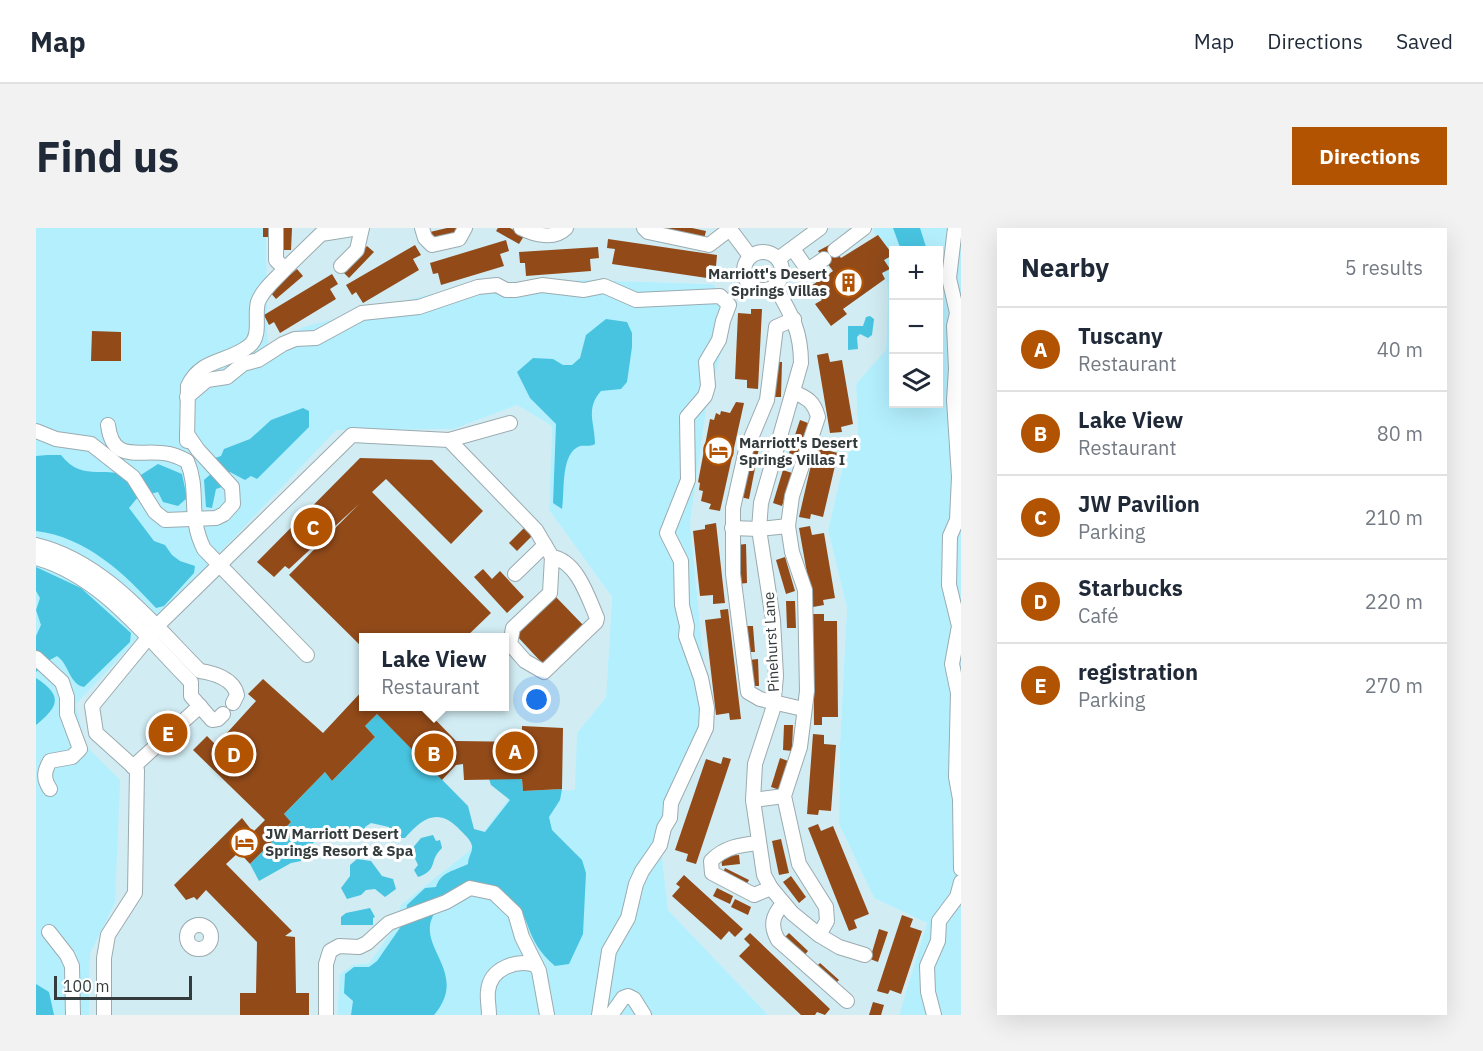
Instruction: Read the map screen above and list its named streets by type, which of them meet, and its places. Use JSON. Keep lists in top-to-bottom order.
{
  "streets": {
    "street": ["Pinehurst Lane"]
  },
  "places": {
    "building": ["Marriott's Desert Springs Villas"],
    "hotel": ["Marriott's Desert Springs Villas I", "JW Marriott Desert Springs Resort & Spa"]
  },
  "scale_bar": "100 m",
  "page": {
    "header": "Map",
    "nav": ["Map", "Directions", "Saved"],
    "buttons": "Directions",
    "title": "Find us",
    "heading": ["Nearby", "5 results"],
    "map_buttons": ["+", "−"],
    "list": [
      {
        "mark": "A",
        "name": "Tuscany",
        "note": "Restaurant",
        "value": "40 m"
      },
      {
        "mark": "B",
        "name": "Lake View",
        "note": "Restaurant",
        "value": "80 m"
      },
      {
        "mark": "C",
        "name": "JW Pavilion",
        "note": "Parking",
        "value": "210 m"
      },
      {
        "mark": "D",
        "name": "Starbucks",
        "note": "Café",
        "value": "220 m"
      },
      {
        "mark": "E",
        "name": "registration",
        "note": "Parking",
        "value": "270 m"
      }
    ],
    "pins": [
      "C",
      "E",
      "A",
      "B",
      "D"
    ],
    "popup": ["Lake View", "Restaurant"],
    "scale": "100 m"
  }
}
